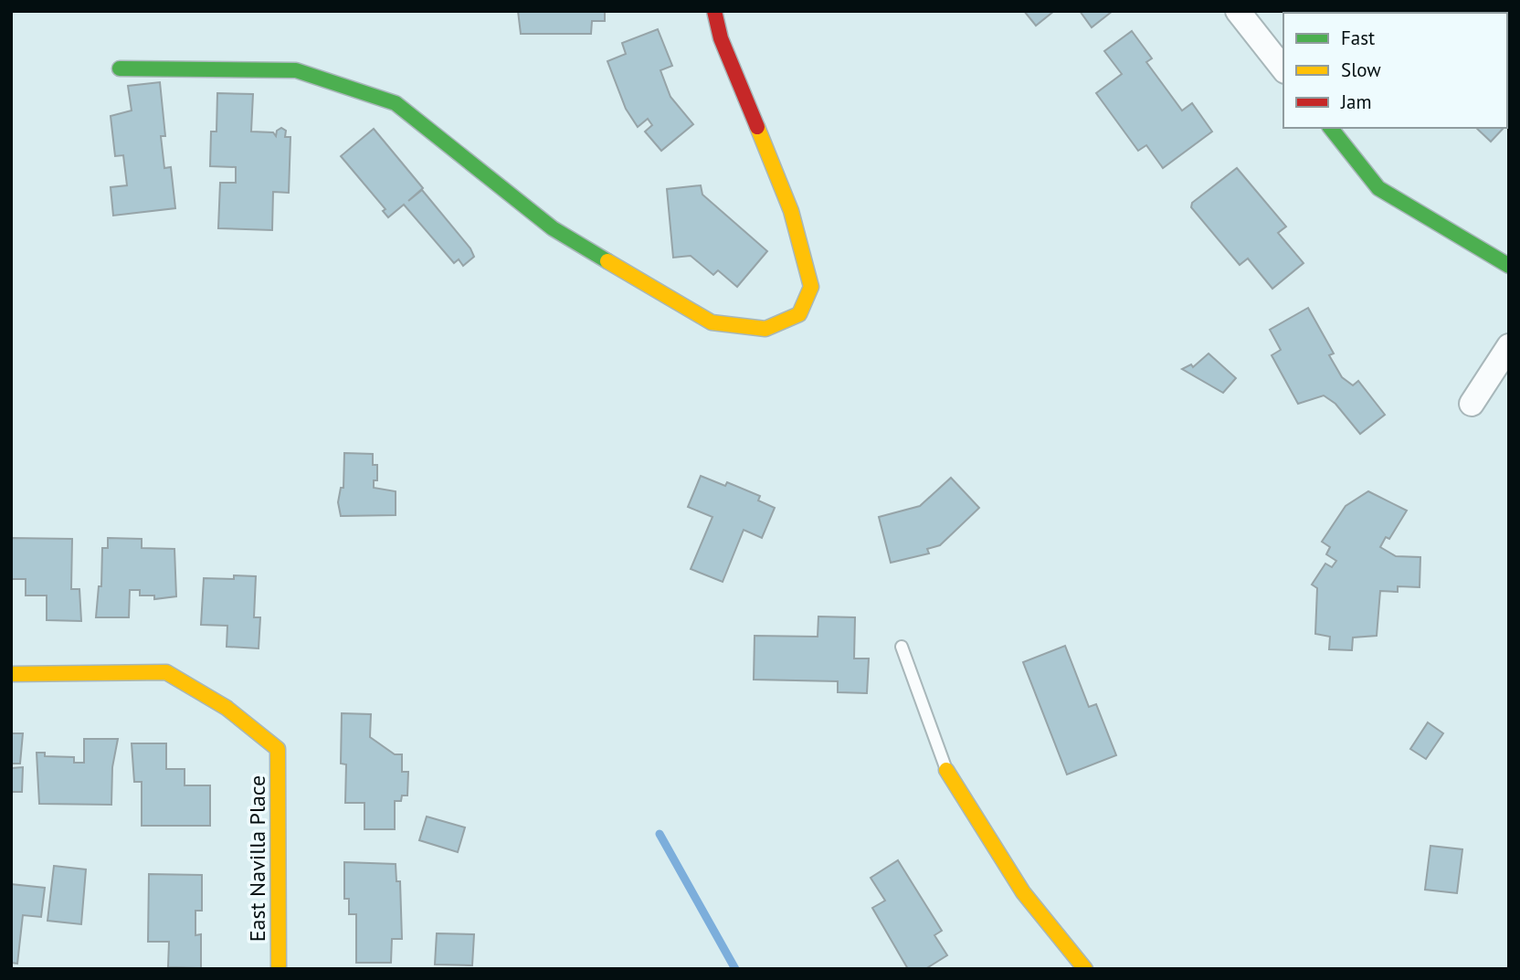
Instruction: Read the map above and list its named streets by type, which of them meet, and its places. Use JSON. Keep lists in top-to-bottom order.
{
  "streets": {
    "street": ["East Navilla Place"]
  },
  "legend": ["Fast", "Slow", "Jam"]
}
